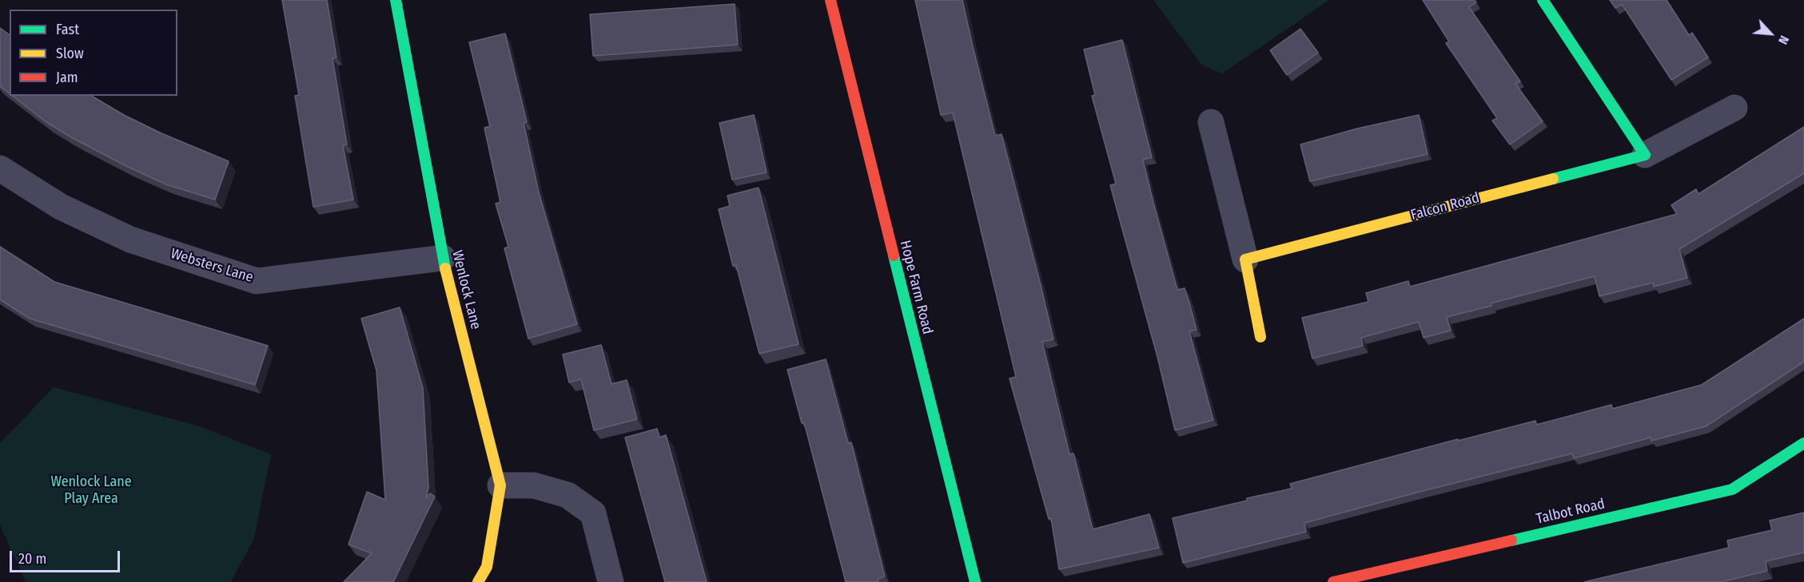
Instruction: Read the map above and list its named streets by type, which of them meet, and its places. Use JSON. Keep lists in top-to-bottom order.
{
  "streets": {
    "street": [
      "Falcon Road",
      "Websters Lane",
      "Hope Farm Road",
      "Wenlock Lane",
      "Talbot Road"
    ]
  },
  "crossings": [
    ["Websters Lane", "Wenlock Lane"]
  ],
  "parks": ["Wenlock Lane Play Area"],
  "legend": ["Fast", "Slow", "Jam"],
  "scale_bar": "20 m",
  "north": "bottom right"
}
